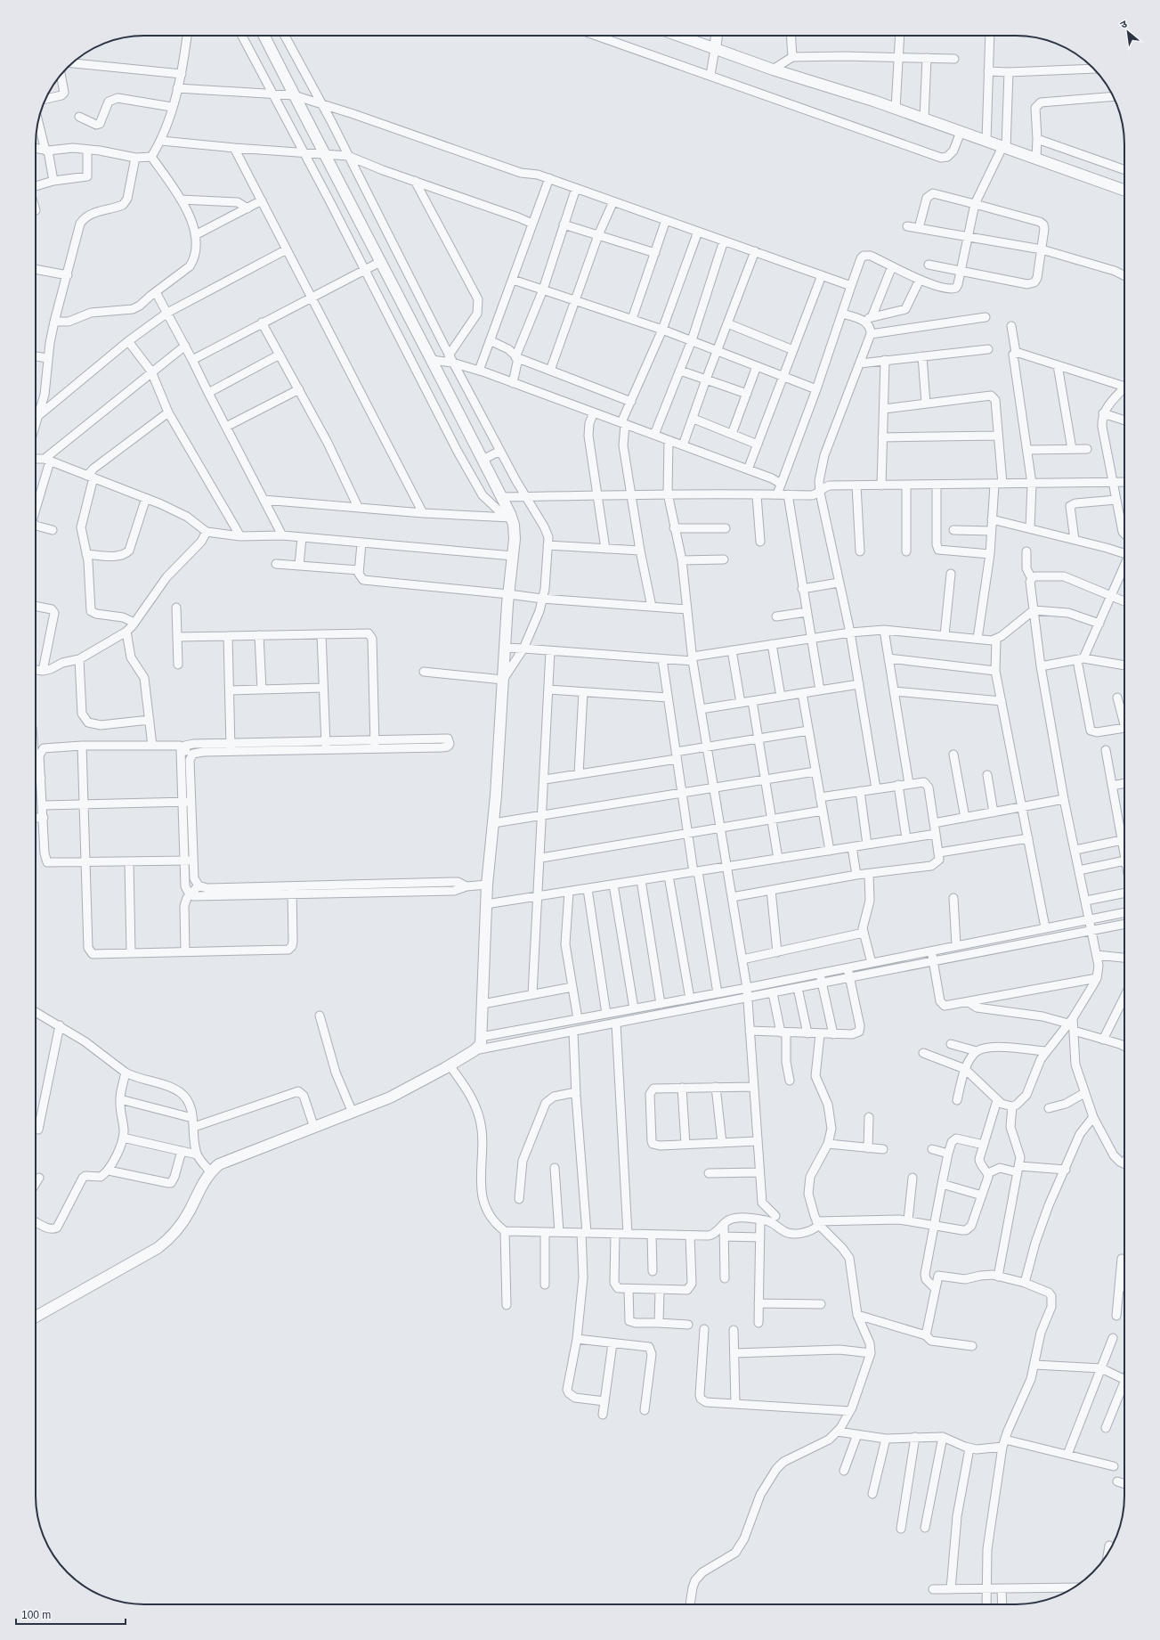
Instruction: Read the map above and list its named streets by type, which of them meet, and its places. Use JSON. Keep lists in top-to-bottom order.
{
  "scale_bar": "100 m",
  "north": "top left"
}
